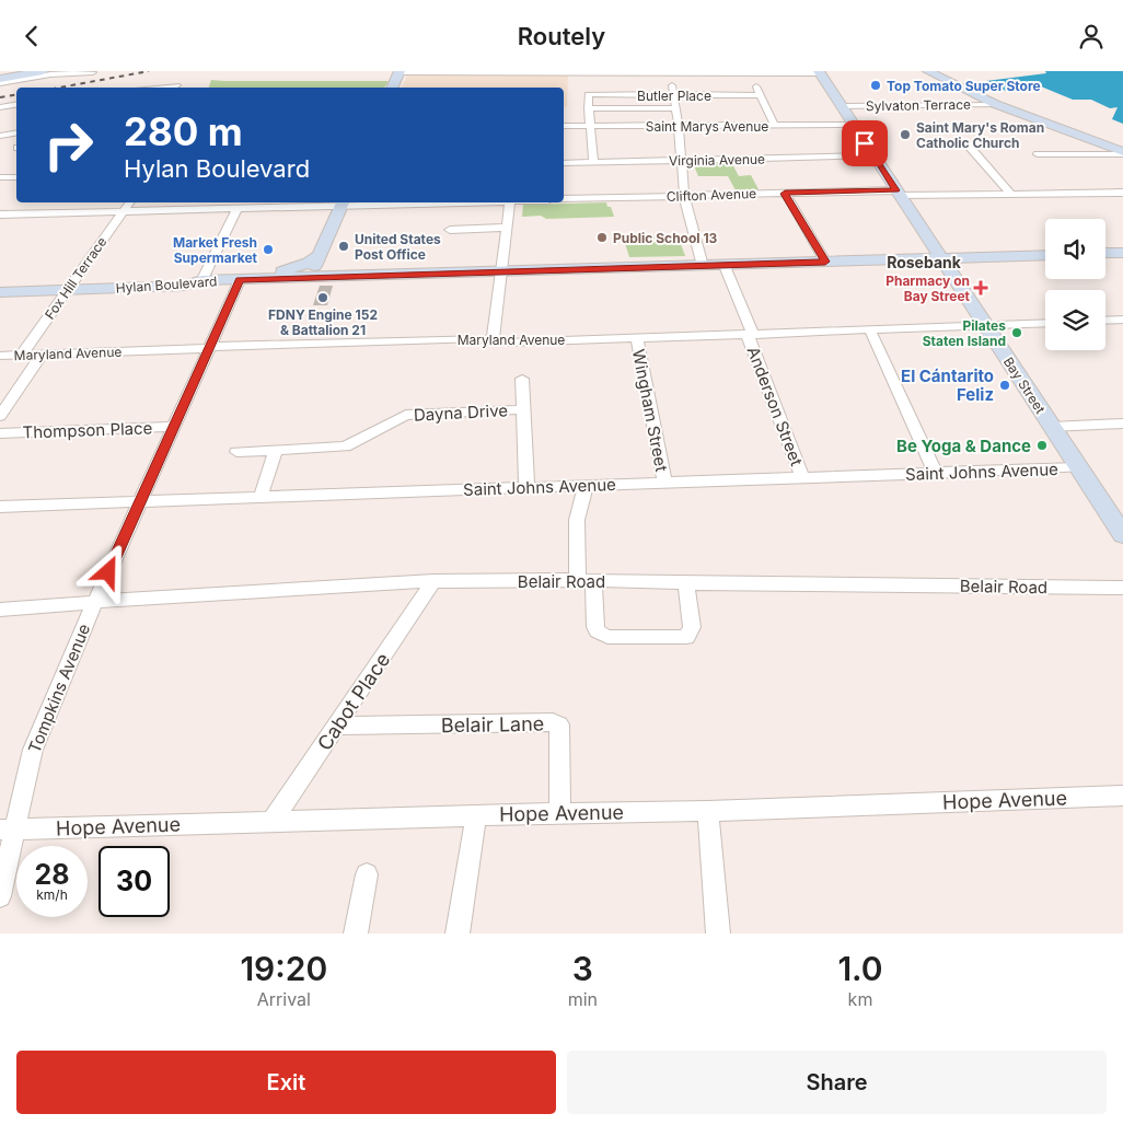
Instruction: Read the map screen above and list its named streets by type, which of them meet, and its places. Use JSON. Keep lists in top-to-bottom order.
{
  "streets": {
    "main road": ["Hylan Boulevard", "Bay Street"],
    "street": [
      "Butler Place",
      "Sylvaton Terrace",
      "Saint Marys Avenue",
      "Virginia Avenue",
      "Clifton Avenue",
      "Fox Hill Terrace",
      "Maryland Avenue",
      "Anderson Street",
      "Wingham Street",
      "Dayna Drive",
      "Thompson Place",
      "Saint Johns Avenue",
      "Belair Road",
      "Tompkins Avenue",
      "Cabot Place",
      "Belair Lane",
      "Hope Avenue"
    ]
  },
  "crossings": [
    ["Sylvaton Terrace", "Bay Street"],
    ["Saint Marys Avenue", "Bay Street"],
    ["Virginia Avenue", "Bay Street"],
    ["Clifton Avenue", "Bay Street"],
    ["Fox Hill Terrace", "Hylan Boulevard"],
    ["Fox Hill Terrace", "Maryland Avenue"],
    ["Hylan Boulevard", "Bay Street"],
    ["Hylan Boulevard", "Anderson Street"],
    ["Hylan Boulevard", "Tompkins Avenue"],
    ["Maryland Avenue", "Bay Street"],
    ["Maryland Avenue", "Anderson Street"],
    ["Maryland Avenue", "Wingham Street"],
    ["Maryland Avenue", "Thompson Place"],
    ["Maryland Avenue", "Tompkins Avenue"],
    ["Bay Street", "Saint Johns Avenue"],
    ["Anderson Street", "Saint Johns Avenue"],
    ["Wingham Street", "Saint Johns Avenue"],
    ["Thompson Place", "Tompkins Avenue"],
    ["Saint Johns Avenue", "Tompkins Avenue"],
    ["Belair Road", "Tompkins Avenue"],
    ["Belair Road", "Cabot Place"],
    ["Tompkins Avenue", "Hope Avenue"],
    ["Cabot Place", "Belair Lane"],
    ["Cabot Place", "Hope Avenue"],
    ["Belair Lane", "Hope Avenue"]
  ],
  "districts": ["Rosebank"],
  "places": {
    "other": [
      "Top Tomato Super Store",
      "Saint Mary's Roman Catholic Church",
      "Public School 13",
      "United States Post Office",
      "Market Fresh Supermarket",
      "FDNY Engine 152 & Battalion 21",
      "Pilates Staten Island",
      "El Cántarito Feliz",
      "Be Yoga & Dance"
    ],
    "health": ["Pharmacy on Bay Street"]
  },
  "page": {
    "header": "Routely",
    "turn": ["280 m", "Hylan Boulevard"],
    "speed": "28 km/h",
    "limit": "30",
    "eta": [
      "19:20",
      "Arrival",
      "3",
      "min",
      "1.0",
      "km"
    ],
    "buttons": ["Exit", "Share"]
  }
}
